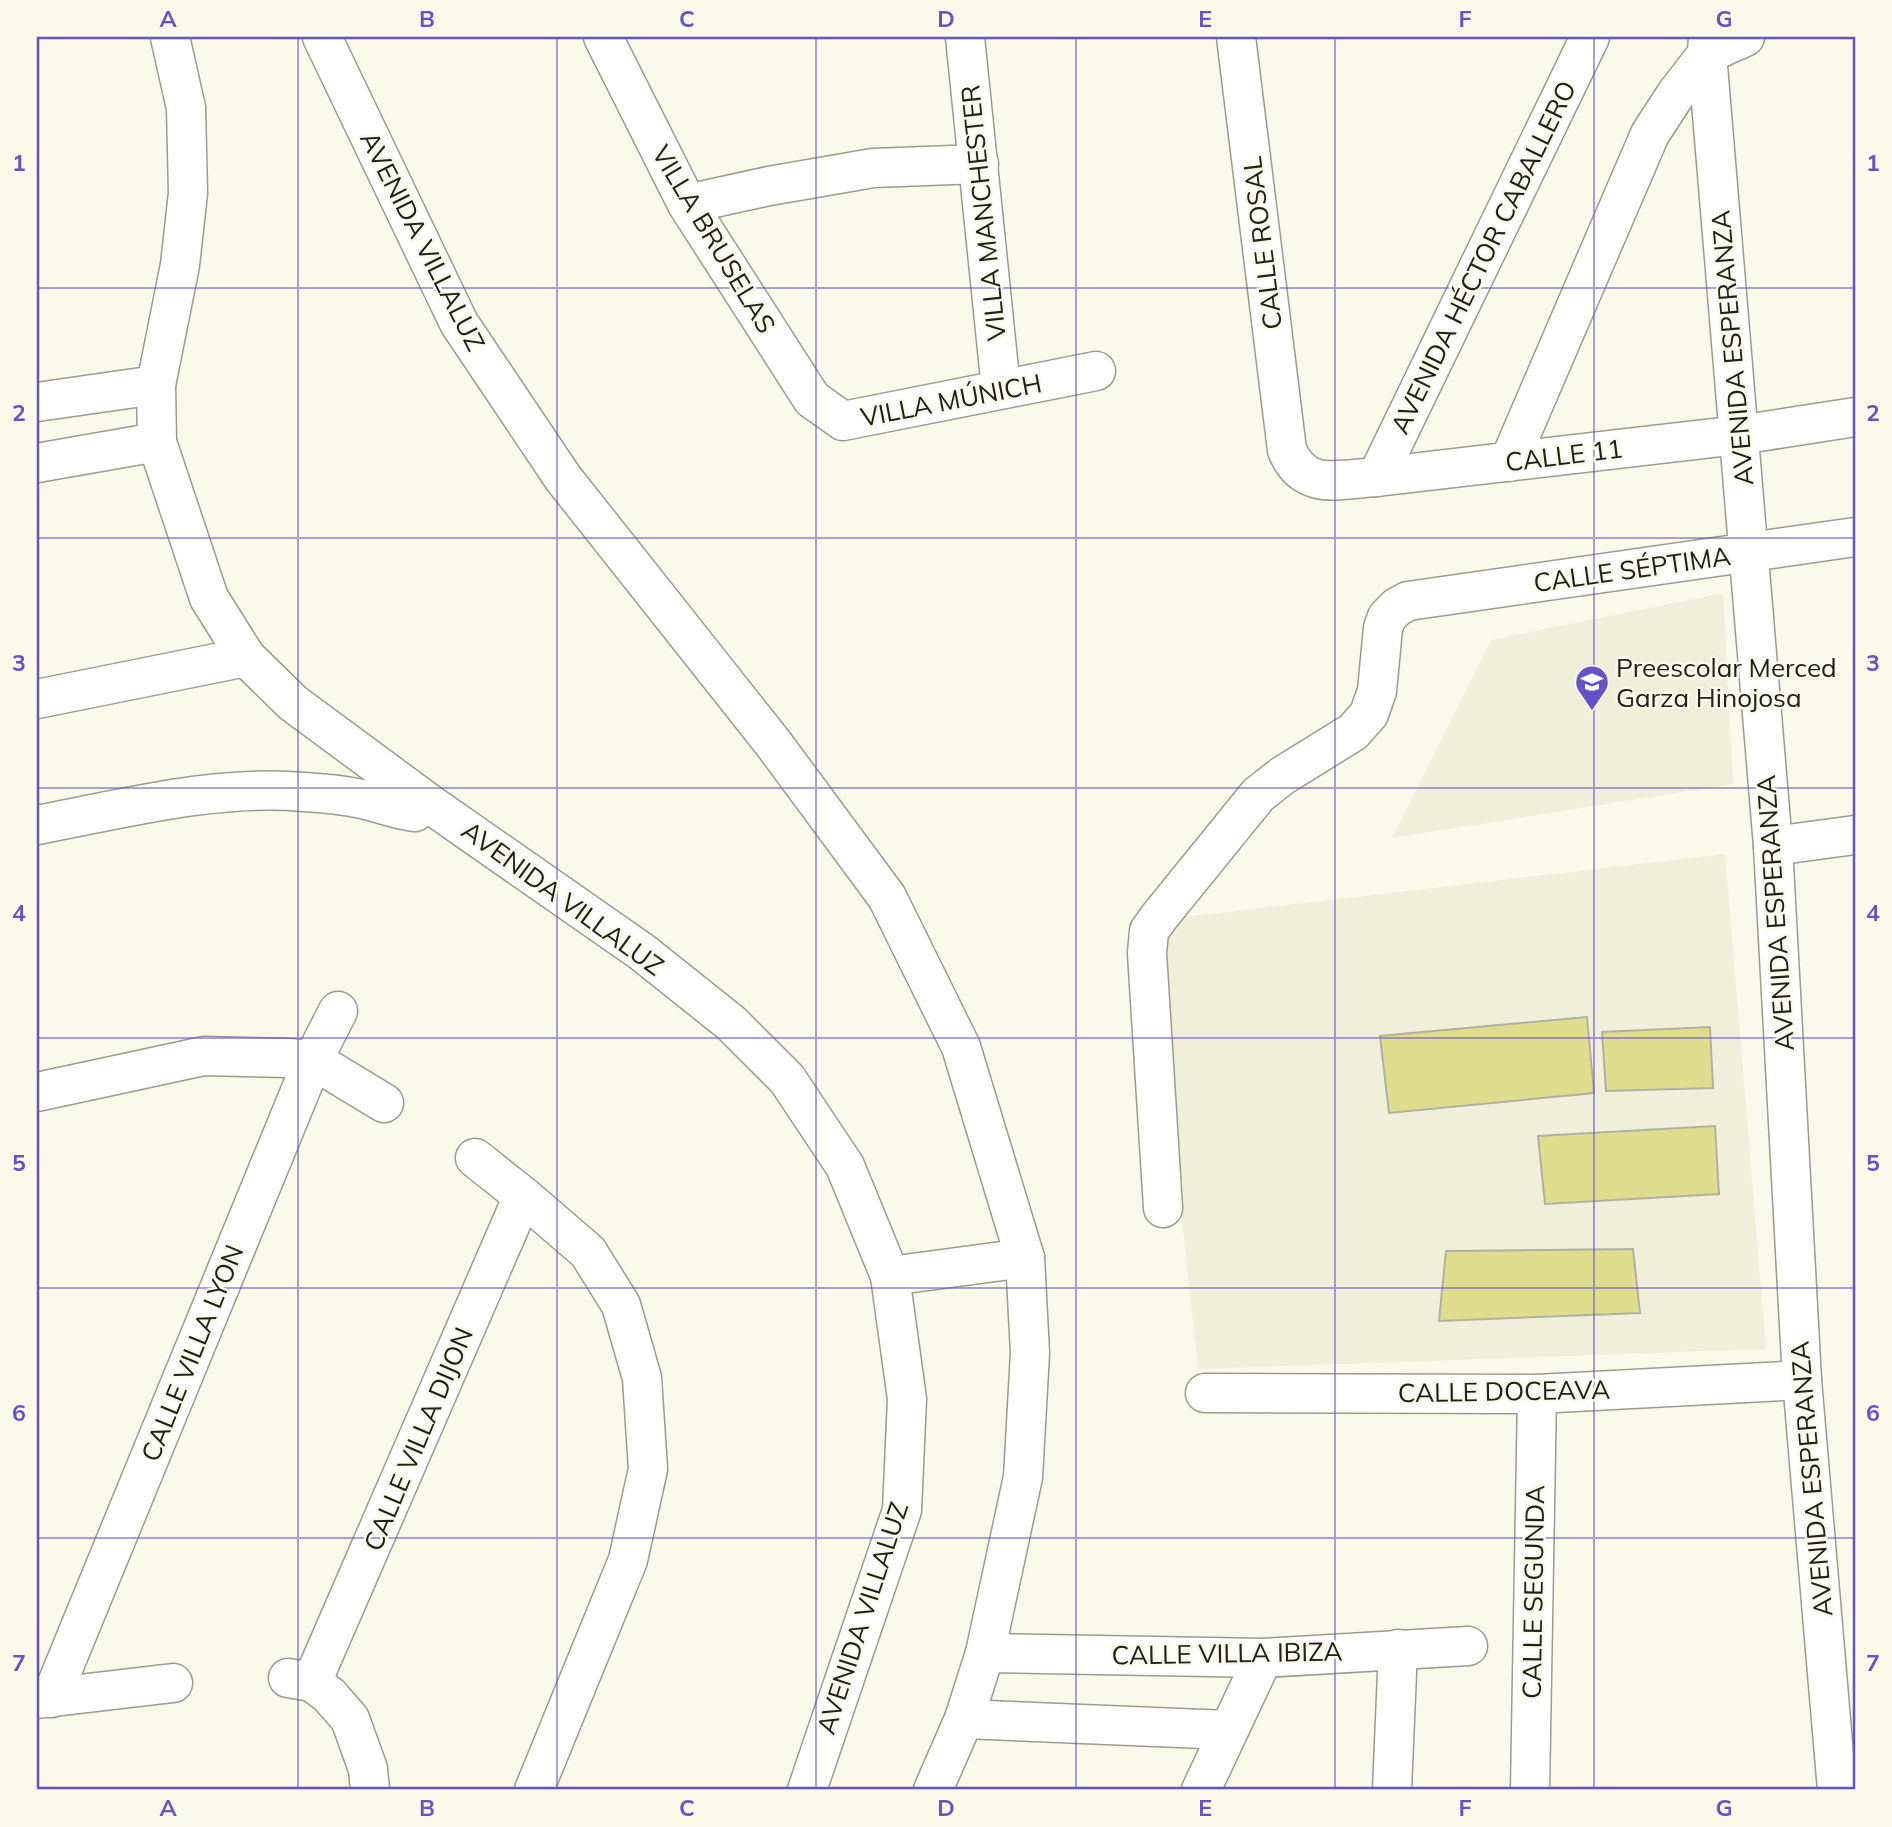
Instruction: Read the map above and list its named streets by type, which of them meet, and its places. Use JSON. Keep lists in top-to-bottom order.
{
  "streets": {
    "street": [
      "VILLA MANCHESTER",
      "VILLA BRUSELAS",
      "AVENIDA VILLALUZ",
      "CALLE ROSAL",
      "AVENIDA HÉCTOR CABALLERO",
      "AVENIDA ESPERANZA",
      "VILLA MÚNICH",
      "CALLE 11",
      "CALLE SÉPTIMA",
      "CALLE VILLA LYON",
      "CALLE DOCEAVA",
      "CALLE VILLA DIJON",
      "CALLE SEGUNDA",
      "CALLE VILLA IBIZA"
    ]
  },
  "crossings": [
    ["VILLA MANCHESTER", "VILLA MÚNICH"],
    ["VILLA BRUSELAS", "VILLA MÚNICH"],
    ["AVENIDA VILLALUZ", "CALLE VILLA IBIZA"],
    ["CALLE ROSAL", "CALLE 11"],
    ["AVENIDA HÉCTOR CABALLERO", "CALLE 11"],
    ["AVENIDA ESPERANZA", "CALLE 11"],
    ["AVENIDA ESPERANZA", "CALLE SÉPTIMA"],
    ["AVENIDA ESPERANZA", "CALLE DOCEAVA"],
    ["CALLE DOCEAVA", "CALLE SEGUNDA"]
  ],
  "places": {
    "school or university": ["Preescolar Merced Garza Hinojosa"]
  },
  "grid": {
    "columns": [
      "A",
      "B",
      "C",
      "D",
      "E",
      "F",
      "G"
    ],
    "rows": [
      "1",
      "2",
      "3",
      "4",
      "5",
      "6",
      "7"
    ]
  }
}
